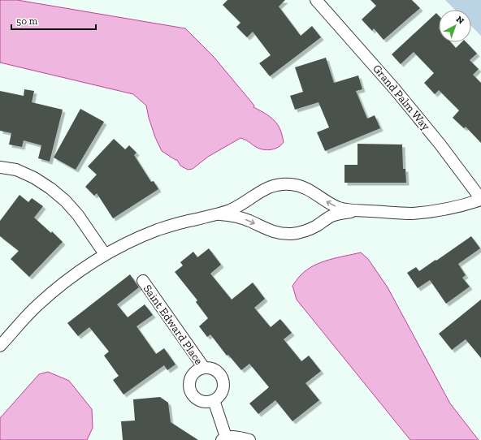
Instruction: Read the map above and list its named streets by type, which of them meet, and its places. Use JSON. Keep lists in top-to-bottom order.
{
  "streets": {
    "street": ["Grand Palm Way", "Saint Edward Place"]
  },
  "scale_bar": "50 m",
  "north": "top right"
}
